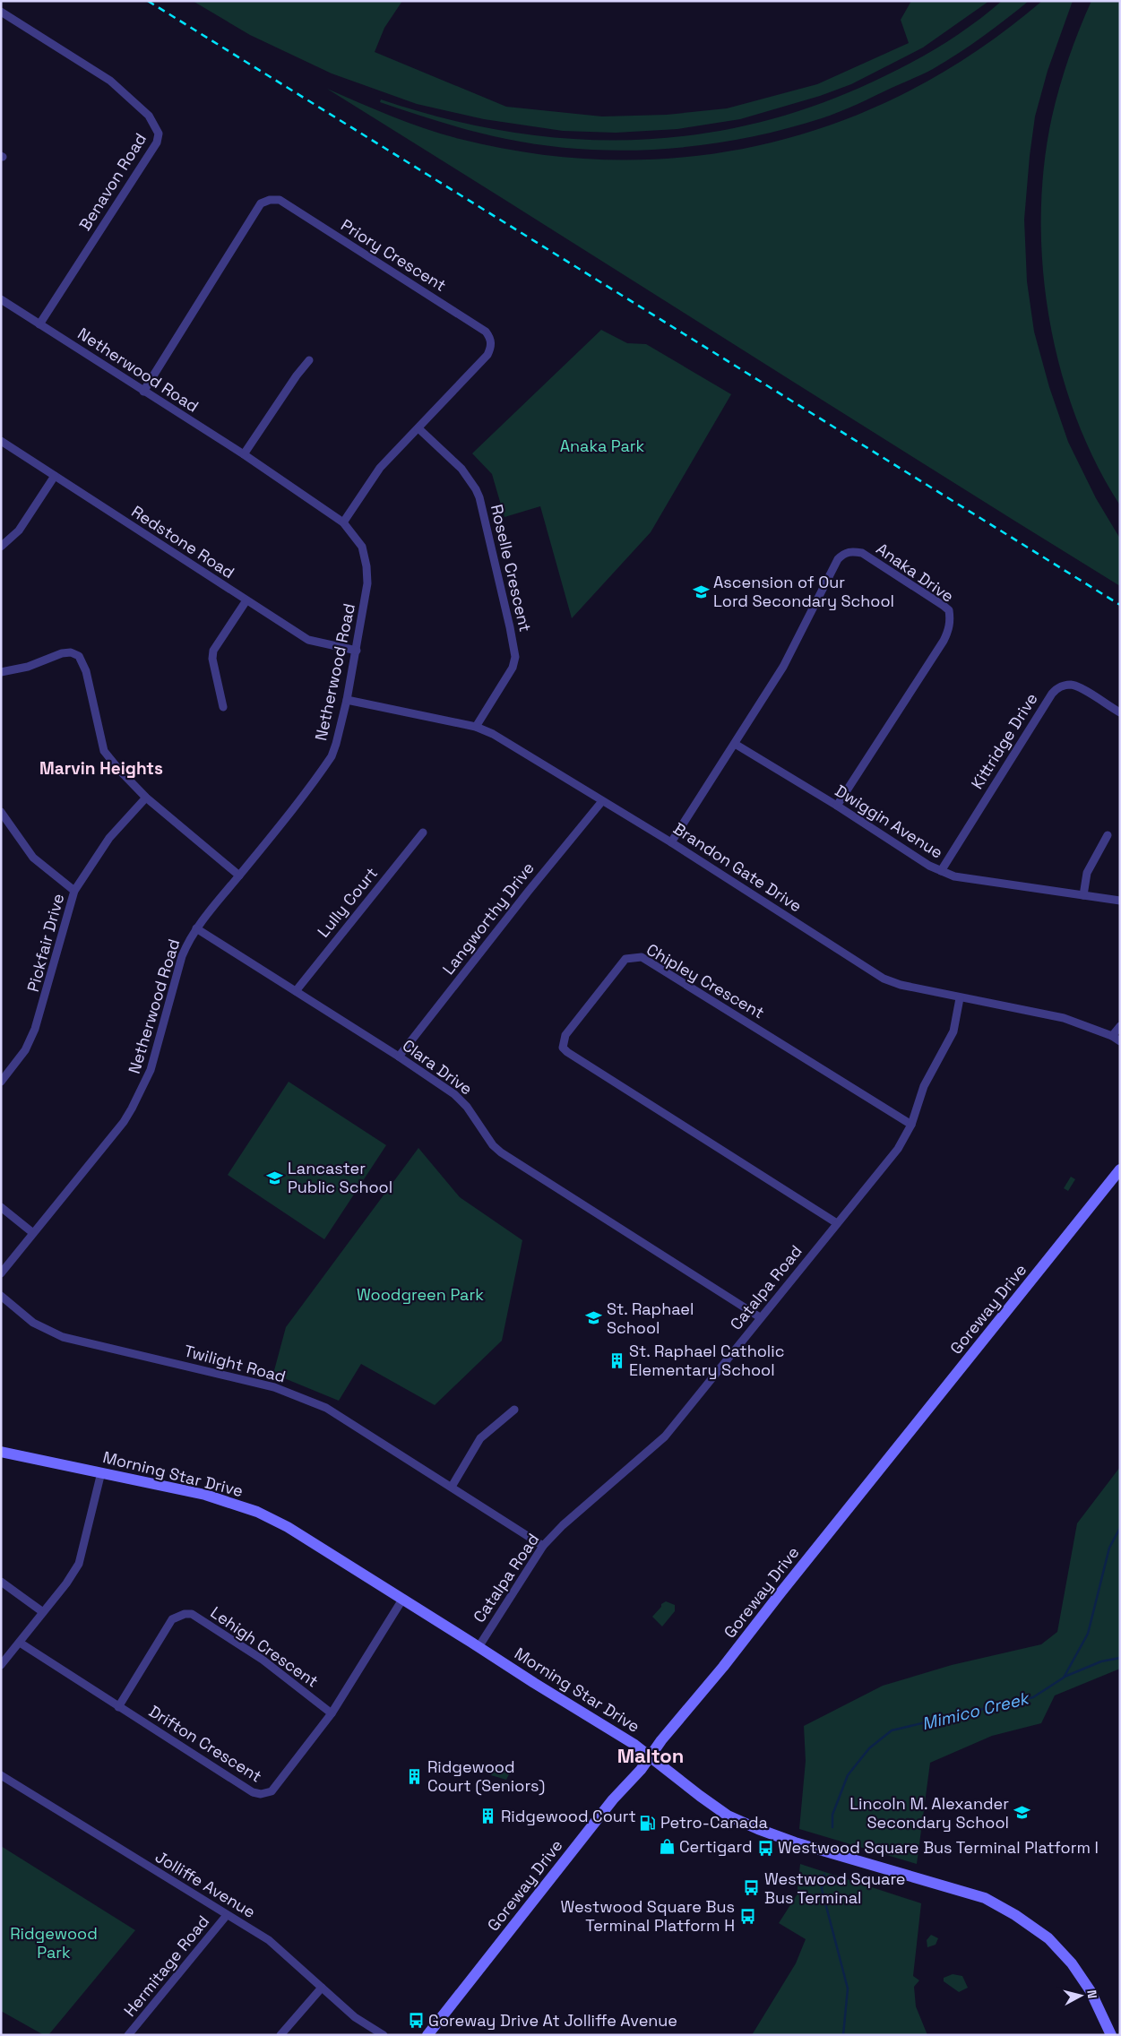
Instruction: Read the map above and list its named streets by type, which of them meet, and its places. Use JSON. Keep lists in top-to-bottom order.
{
  "streets": {
    "street": [
      "Benavon Road",
      "Priory Crescent",
      "Netherwood Road",
      "Redstone Road",
      "Roselle Crescent",
      "Anaka Drive",
      "Kittridge Drive",
      "Dwiggin Avenue",
      "Brandon Gate Drive",
      "Lully Court",
      "Langworthy Drive",
      "Pickfair Drive",
      "Chipley Crescent",
      "Clara Drive",
      "Catalpa Road",
      "Goreway Drive",
      "Twilight Road",
      "Morning Star Drive",
      "Lehigh Crescent",
      "Drifton Crescent",
      "Jolliffe Avenue",
      "Hermitage Road"
    ]
  },
  "crossings": [
    ["Benavon Road", "Netherwood Road"],
    ["Priory Crescent", "Netherwood Road"],
    ["Priory Crescent", "Roselle Crescent"],
    ["Netherwood Road", "Redstone Road"],
    ["Netherwood Road", "Brandon Gate Drive"],
    ["Netherwood Road", "Clara Drive"],
    ["Roselle Crescent", "Brandon Gate Drive"],
    ["Anaka Drive", "Dwiggin Avenue"],
    ["Anaka Drive", "Brandon Gate Drive"],
    ["Kittridge Drive", "Dwiggin Avenue"],
    ["Brandon Gate Drive", "Langworthy Drive"],
    ["Brandon Gate Drive", "Catalpa Road"],
    ["Lully Court", "Clara Drive"],
    ["Langworthy Drive", "Clara Drive"],
    ["Chipley Crescent", "Catalpa Road"],
    ["Clara Drive", "Catalpa Road"],
    ["Catalpa Road", "Twilight Road"],
    ["Catalpa Road", "Morning Star Drive"],
    ["Goreway Drive", "Morning Star Drive"],
    ["Morning Star Drive", "Drifton Crescent"],
    ["Lehigh Crescent", "Drifton Crescent"],
    ["Jolliffe Avenue", "Hermitage Road"]
  ],
  "districts": ["Marvin Heights", "Malton"],
  "water": ["Mimico Creek"],
  "parks": ["Anaka Park", "Woodgreen Park", "Ridgewood Park"],
  "places": {
    "school or university": [
      "Ascension of Our Lord Secondary School",
      "Lancaster Public School",
      "St. Raphael School",
      "Lincoln M. Alexander Secondary School"
    ],
    "building": ["St. Raphael Catholic Elementary School", "Ridgewood Court (Seniors)", "Ridgewood Court"],
    "fuel station": ["Petro-Canada"],
    "shop": ["Certigard"],
    "bus stop": [
      "Westwood Square Bus Terminal Platform I",
      "Westwood Square Bus Terminal",
      "Westwood Square Bus Terminal Platform H",
      "Goreway Drive At Jolliffe Avenue"
    ]
  },
  "north": "right"
}
